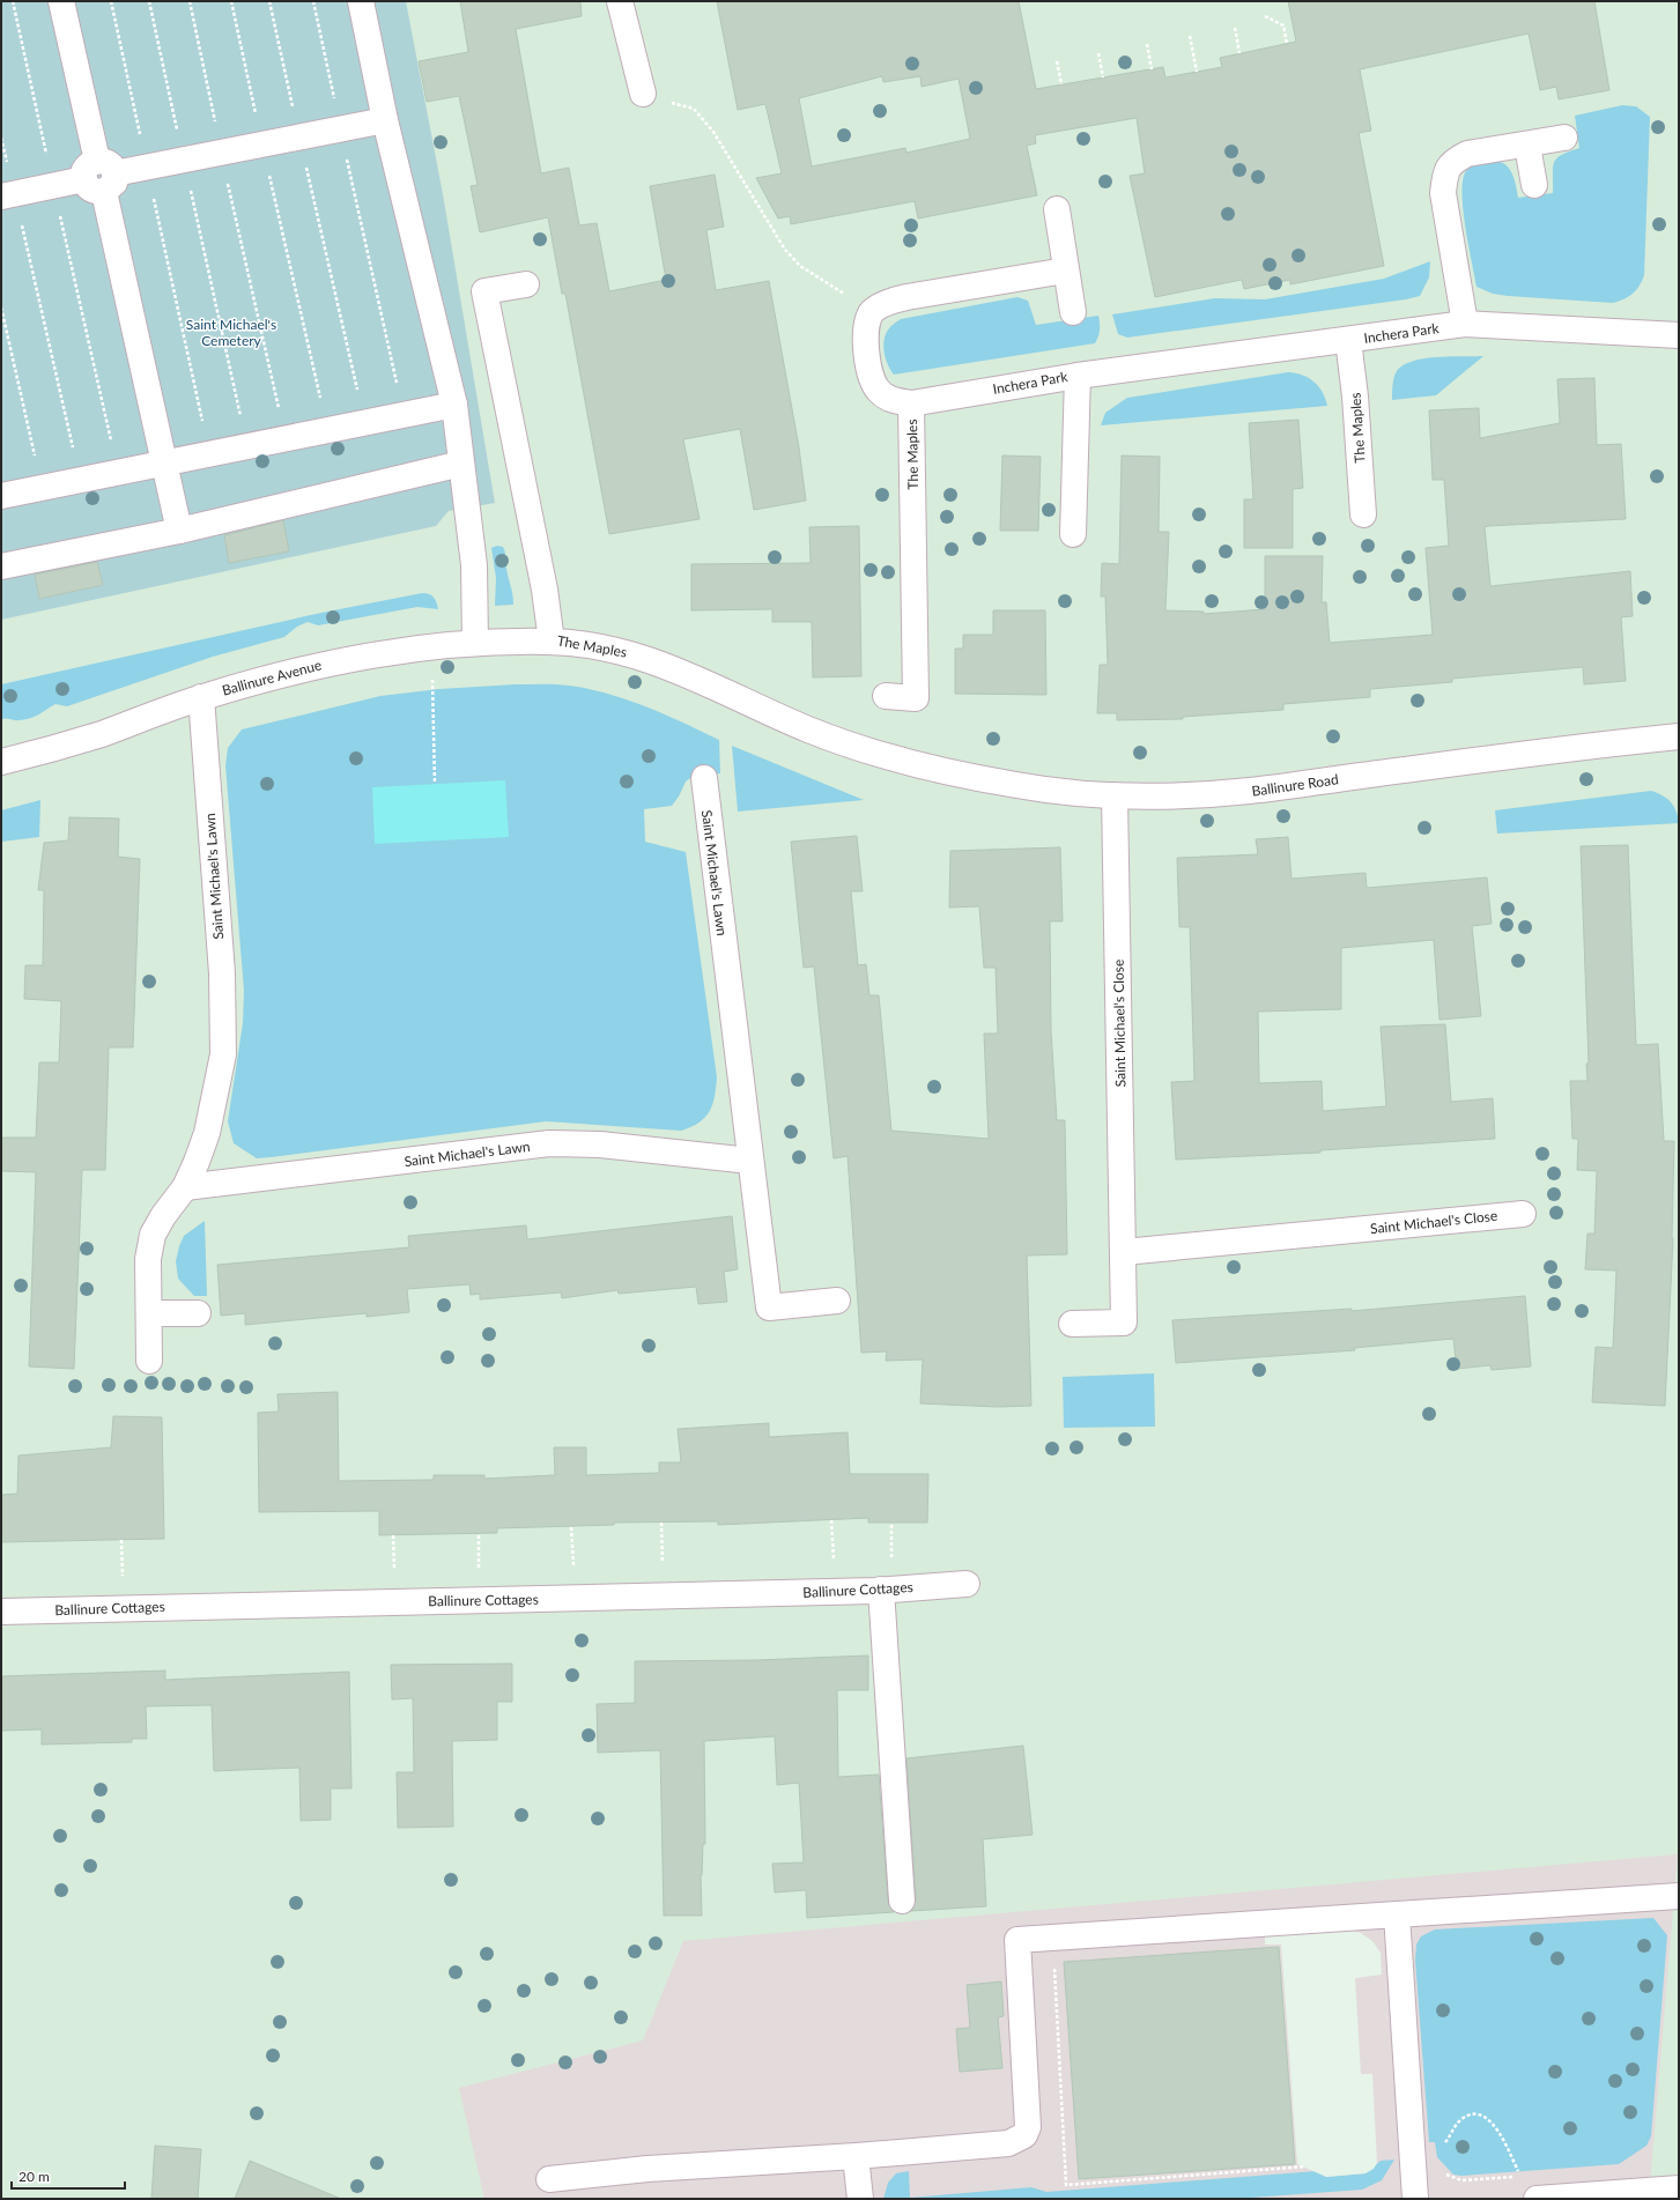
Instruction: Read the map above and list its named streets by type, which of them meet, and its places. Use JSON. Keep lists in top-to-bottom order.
{
  "streets": {
    "street": [
      "Inchera Park",
      "The Maples",
      "Ballinure Avenue",
      "Ballinure Road",
      "Saint Michael's Lawn",
      "Saint Michael's Close",
      "Ballinure Cottages"
    ]
  },
  "crossings": [
    ["Inchera Park", "The Maples"],
    ["The Maples", "Ballinure Avenue"],
    ["The Maples", "Ballinure Road"],
    ["Ballinure Avenue", "Saint Michael's Lawn"],
    ["Ballinure Road", "Saint Michael's Close"]
  ],
  "parks": ["Saint Michael's Cemetery"],
  "scale_bar": "20 m"
}
